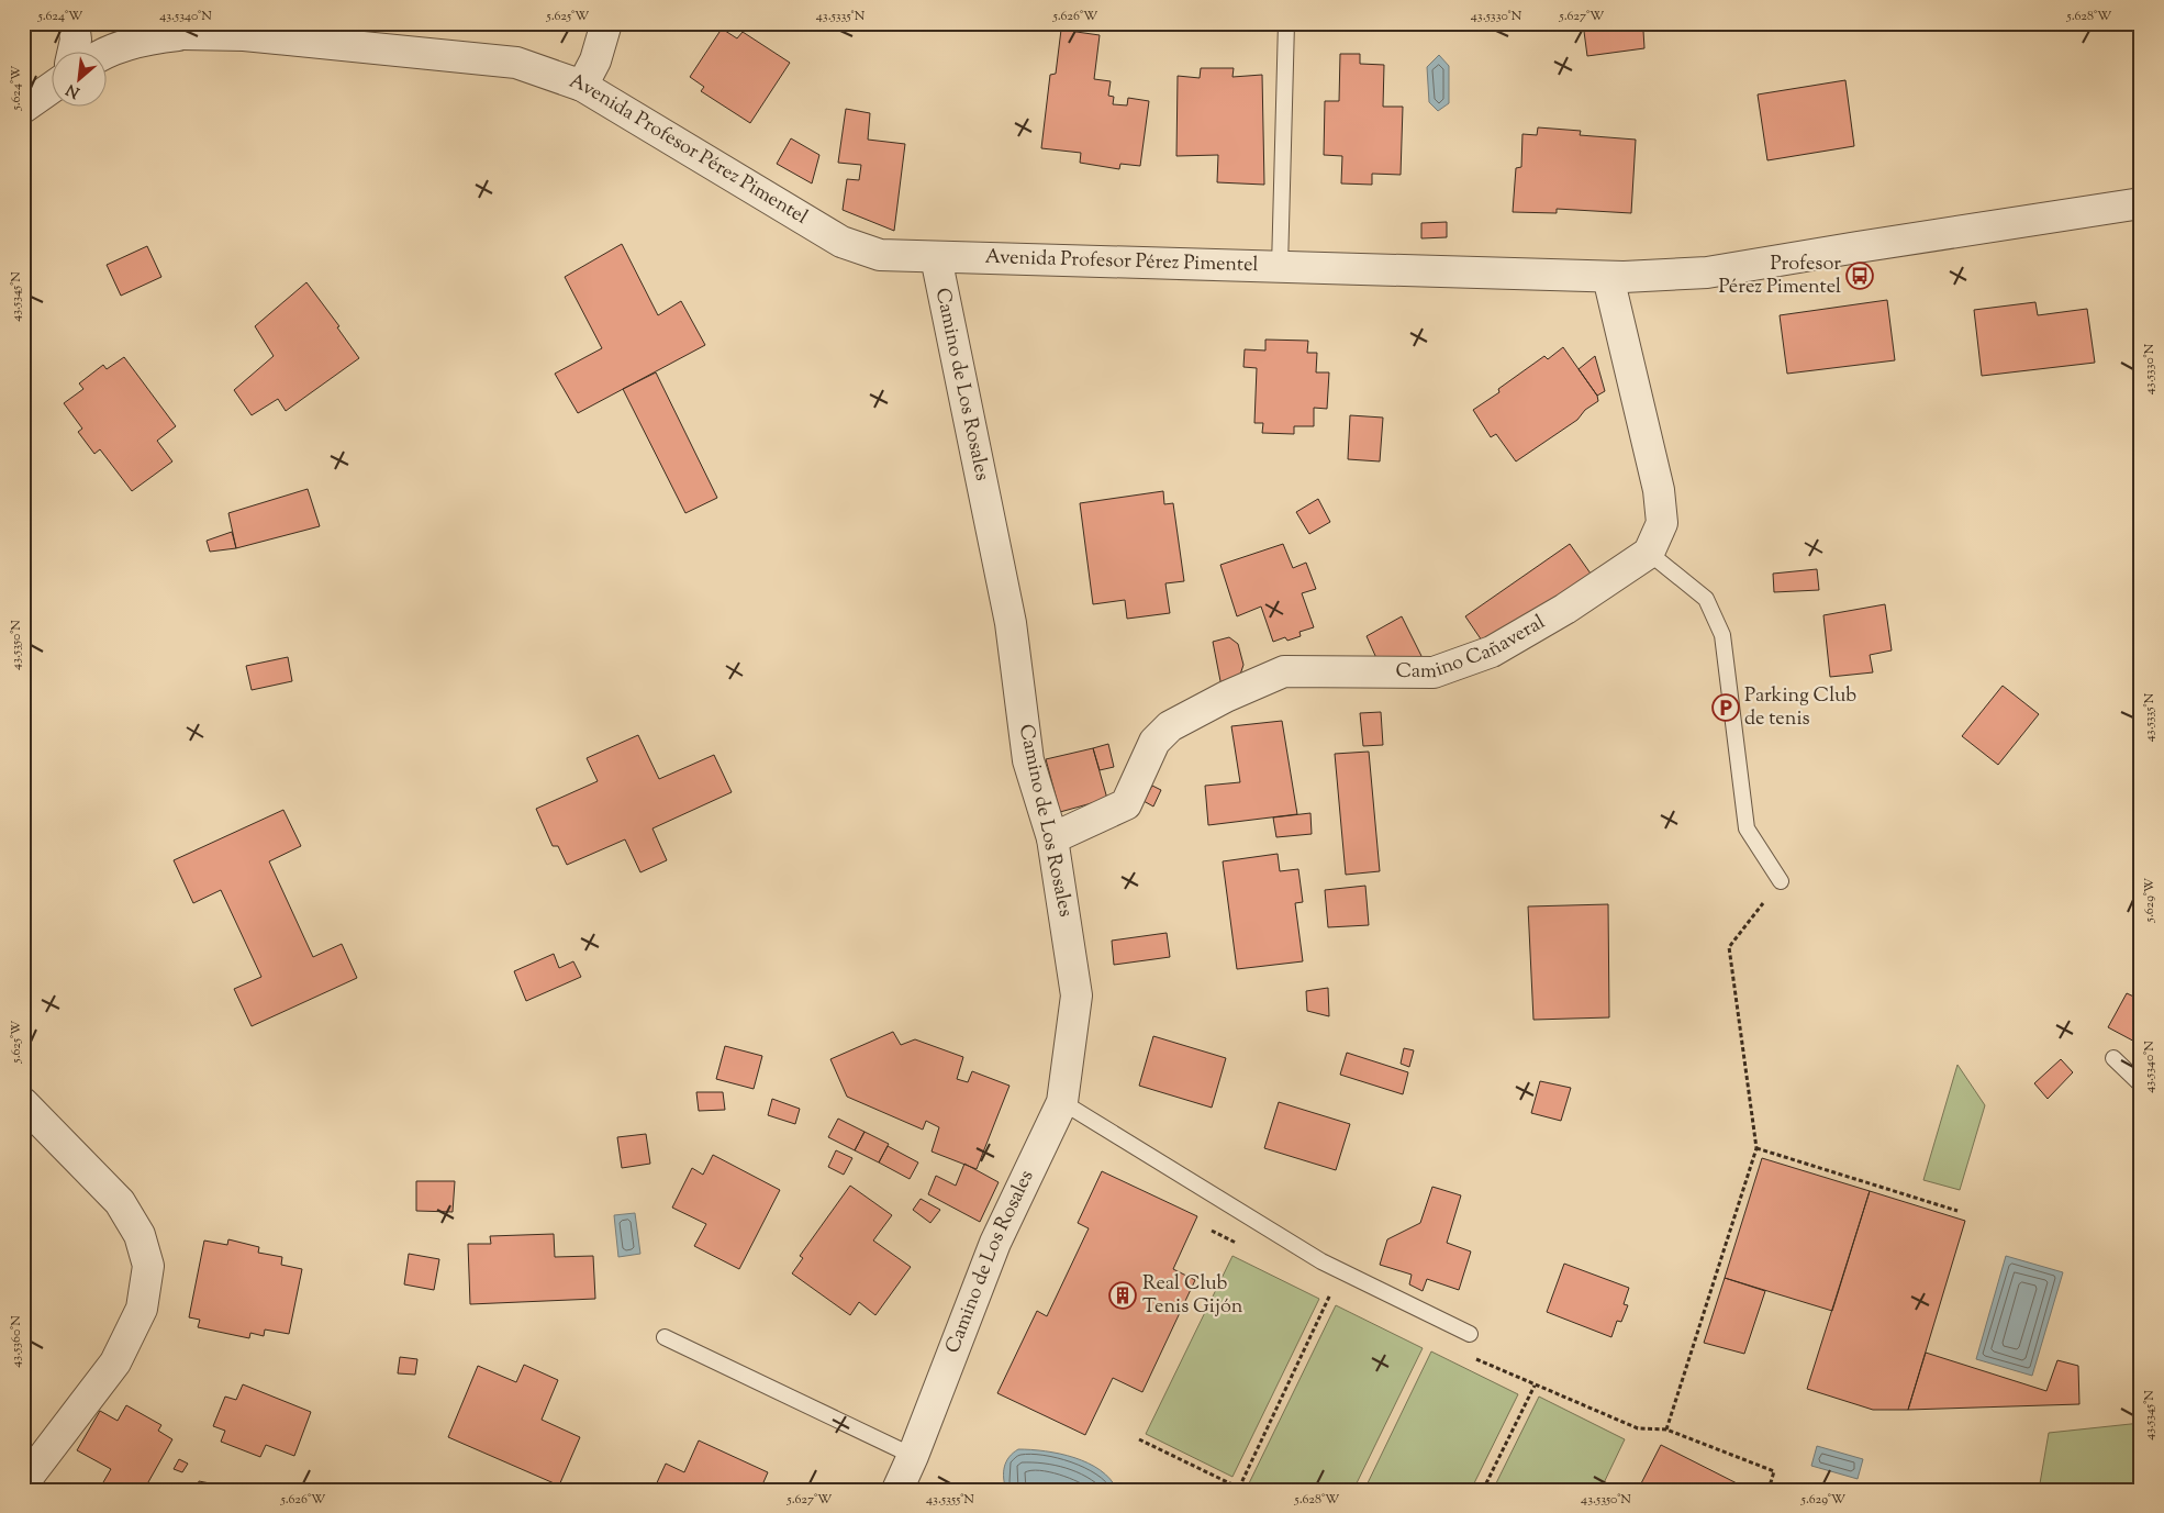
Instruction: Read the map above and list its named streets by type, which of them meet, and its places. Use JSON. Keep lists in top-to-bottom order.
{
  "streets": {
    "street": ["Avenida Profesor Pérez Pimentel", "Camino de Los Rosales", "Camino Cañaveral"]
  },
  "crossings": [
    ["Avenida Profesor Pérez Pimentel", "Camino de Los Rosales"],
    ["Camino de Los Rosales", "Camino Cañaveral"]
  ],
  "places": {
    "bus stop": ["Profesor Pérez Pimentel"],
    "parking": ["Parking Club de tenis"],
    "building": ["Real Club Tenis Gijón"]
  },
  "north": "bottom left",
  "coordinates": [
    "5.624°W",
    "43.5340°N",
    "5.625°W",
    "43.5335°N",
    "5.626°W",
    "43.5330°N",
    "5.627°W",
    "5.628°W",
    "43.5345°N",
    "43.5350°N",
    "5.629°W",
    "43.5360°N",
    "43.5355°N"
  ]
}
